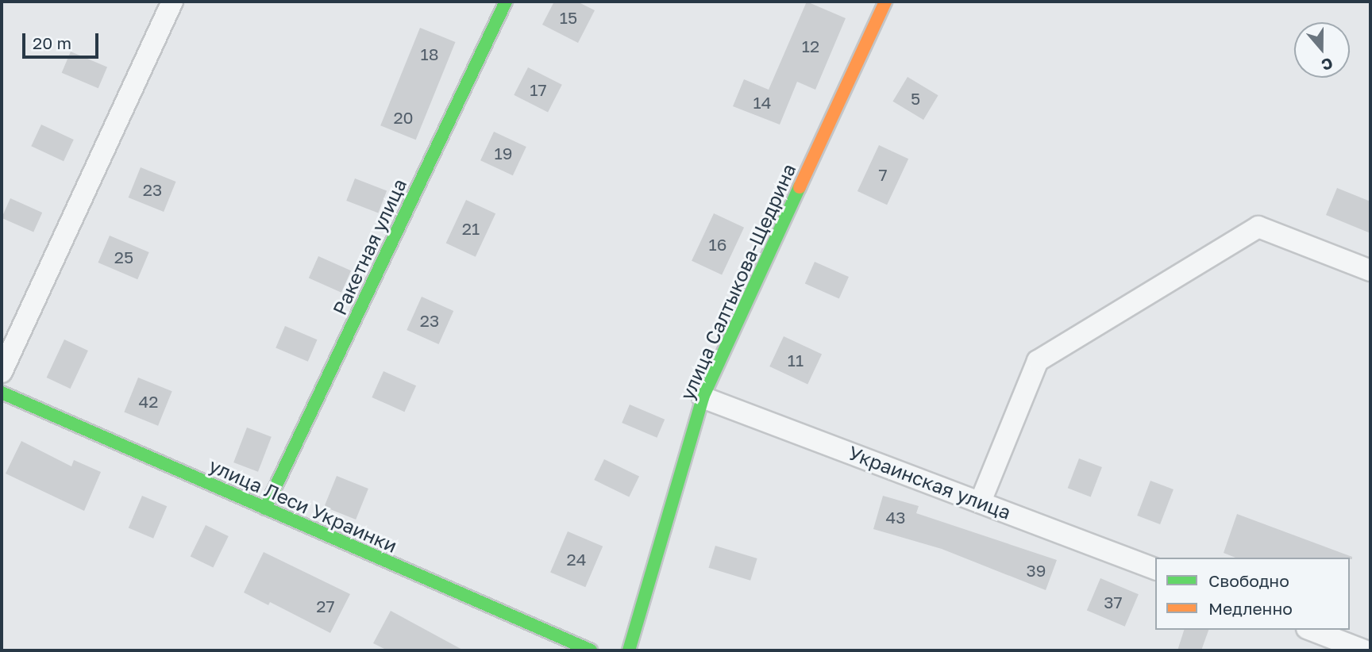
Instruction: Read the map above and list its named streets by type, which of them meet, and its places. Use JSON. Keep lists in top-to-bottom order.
{
  "streets": {
    "street": [
      "Ракетная улица",
      "улица Салтыкова-Щедрина",
      "Украинская улица",
      "улица Леси Украинки"
    ]
  },
  "crossings": [
    ["Ракетная улица", "улица Леси Украинки"],
    ["улица Салтыкова-Щедрина", "Украинская улица"]
  ],
  "house_numbers": [
    "15",
    "12",
    "18",
    "17",
    "5",
    "14",
    "20",
    "19",
    "7",
    "23",
    "21",
    "16",
    "25",
    "23",
    "11",
    "42",
    "43",
    "24",
    "39",
    "37",
    "27"
  ],
  "legend": ["Свободно", "Медленно"],
  "scale_bar": "20 m",
  "north": "bottom"
}
